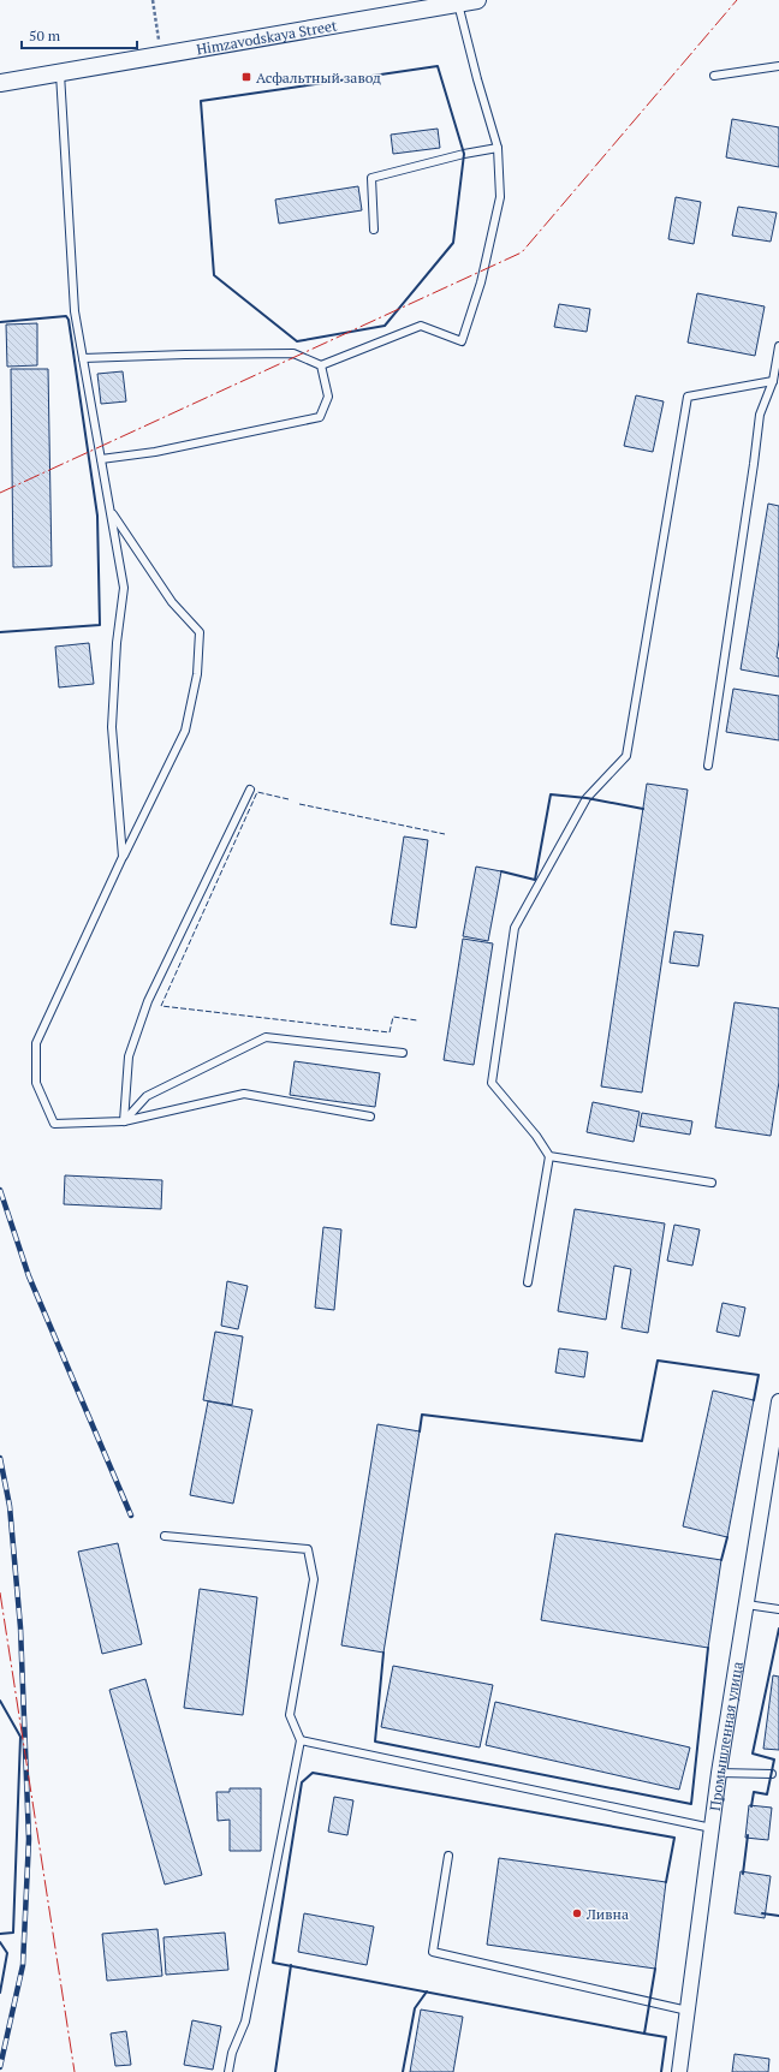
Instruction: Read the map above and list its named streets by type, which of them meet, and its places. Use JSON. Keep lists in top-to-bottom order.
{
  "streets": {
    "street": ["Himzavodskaya Street", "Промышленная улица"]
  },
  "places": {
    "transit": ["Асфальтный завод"],
    "other": ["Ливна"]
  },
  "scale_bar": "50 m"
}
